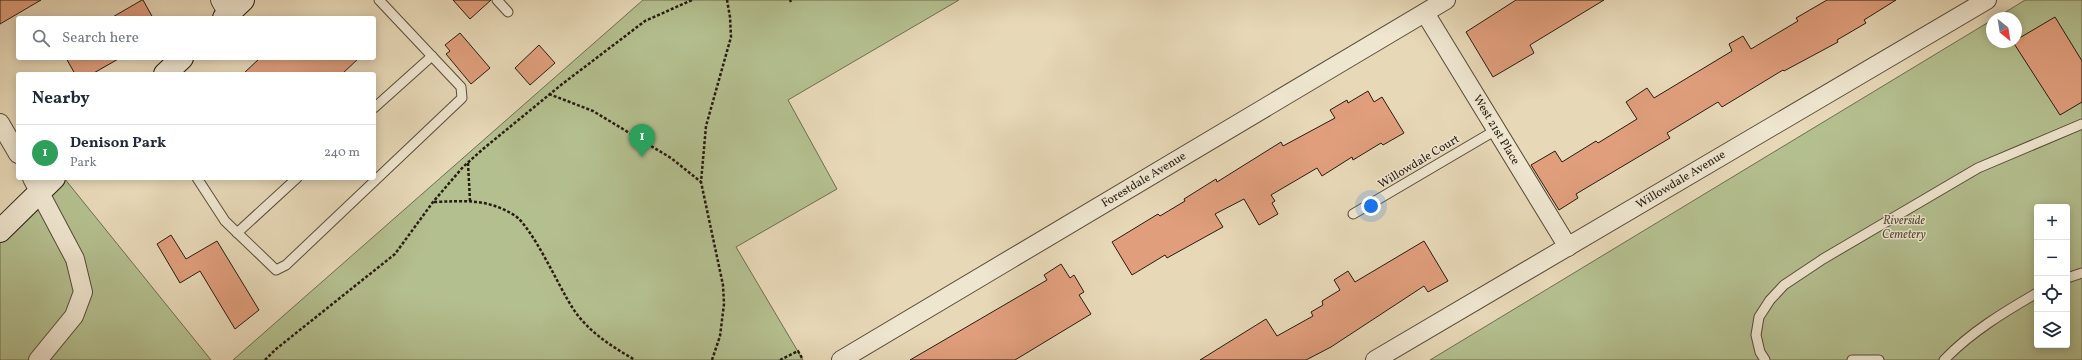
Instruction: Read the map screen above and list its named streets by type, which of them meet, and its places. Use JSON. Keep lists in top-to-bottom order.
{
  "streets": {
    "street": ["West 21st Place", "Forestdale Avenue", "Willowdale Avenue"],
    "lane": ["Willowdale Court"]
  },
  "crossings": [
    ["West 21st Place", "Willowdale Court"],
    ["West 21st Place", "Forestdale Avenue"],
    ["West 21st Place", "Willowdale Avenue"]
  ],
  "parks": ["Riverside Cemetery"],
  "north": "bottom right",
  "page": {
    "search": "Search here",
    "heading": "Nearby",
    "pins": "1",
    "list": [
      {
        "mark": "1",
        "name": "Denison Park",
        "note": "Park",
        "value": "240 m"
      }
    ],
    "map_buttons": ["+", "−"]
  }
}
